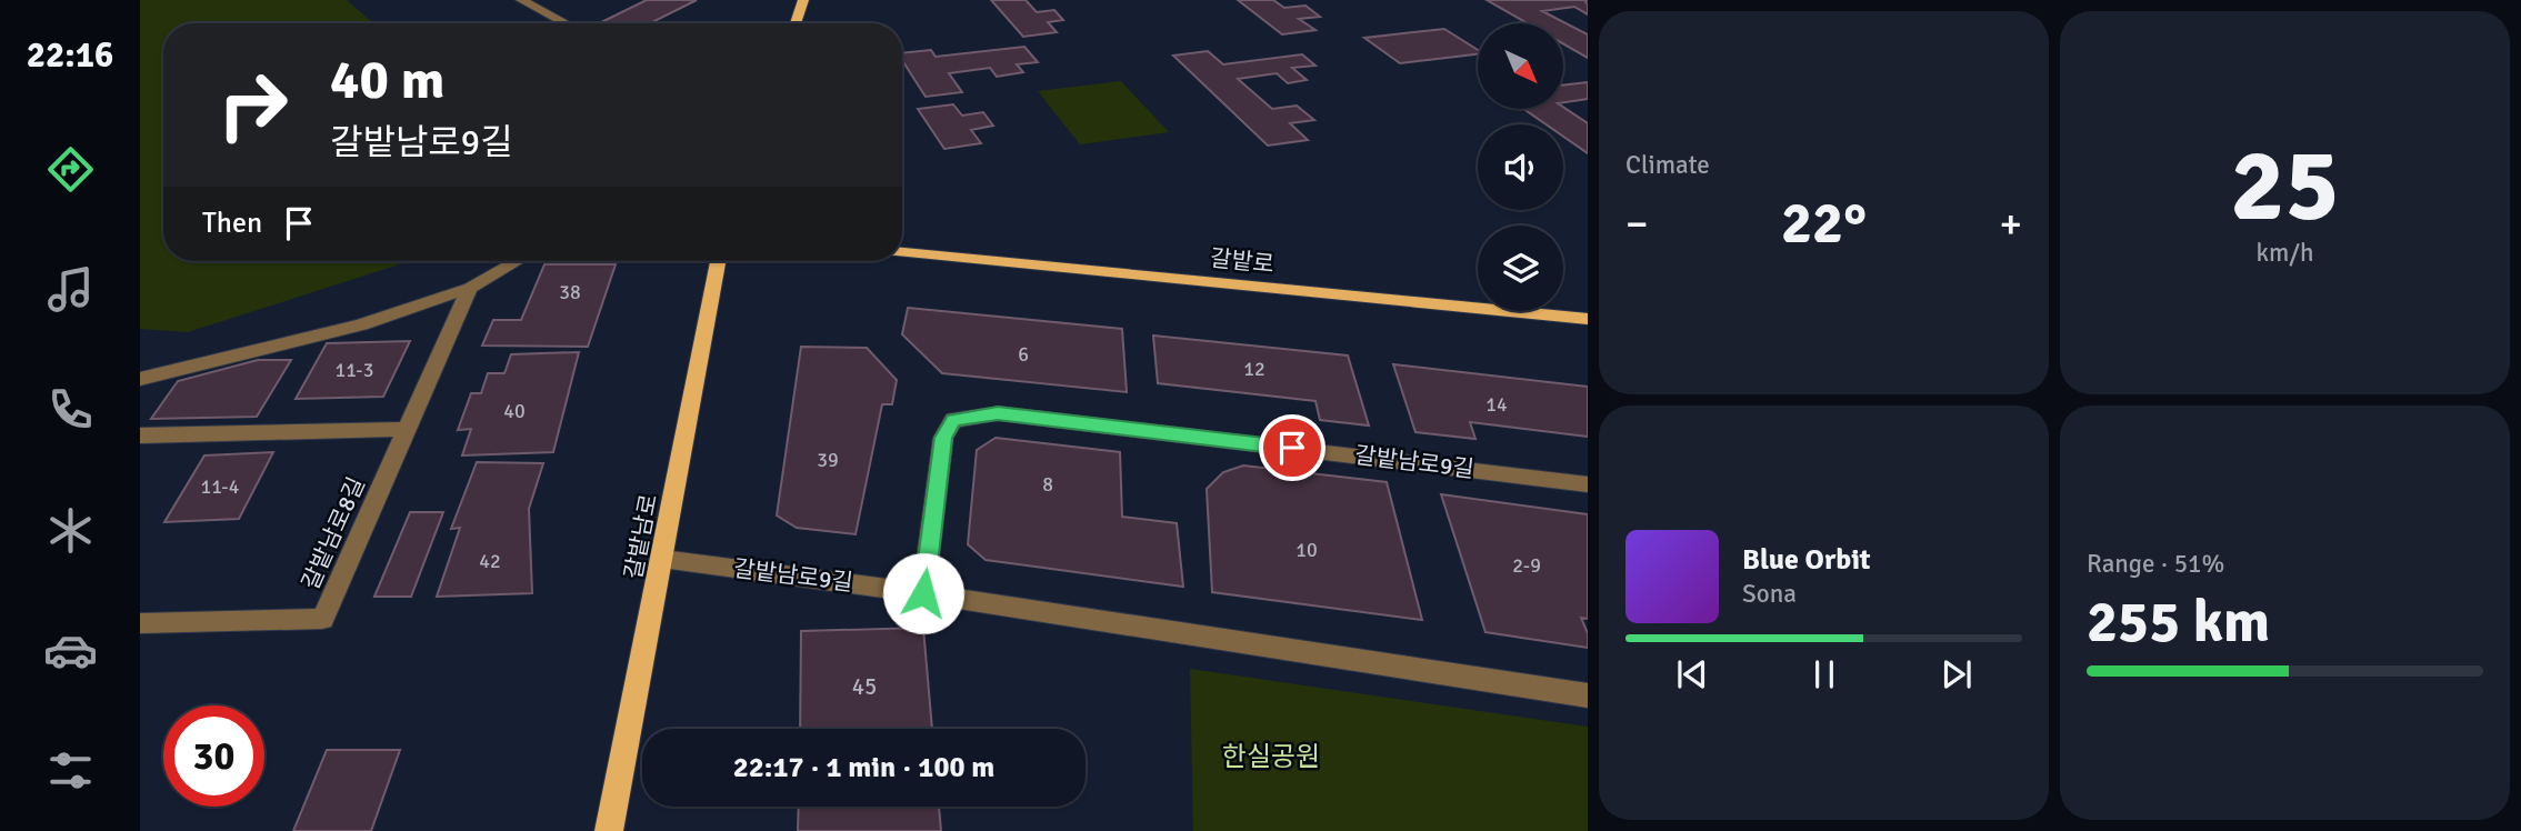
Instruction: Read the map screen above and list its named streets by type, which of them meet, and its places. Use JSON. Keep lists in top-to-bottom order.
{
  "streets": {
    "main road": ["갈밭로", "갈밭남로"],
    "street": ["갈밭남로9길", "갈밭남로8길"]
  },
  "crossings": [
    ["갈밭남로9길", "갈밭남로"]
  ],
  "parks": ["한실공원"],
  "house_numbers": [
    "38",
    "6",
    "12",
    "11-3",
    "14",
    "40",
    "39",
    "8",
    "11-4",
    "10",
    "42",
    "2-9",
    "45"
  ],
  "north": "bottom right",
  "page": {
    "tabs": "22:16",
    "tile": [
      "Climate",
      ["25", "km/h"],
      ["Range · 51%", "255 km"]
    ],
    "turn": ["40 m", "갈밭남로9길"],
    "then": "Then",
    "heat": ["−", "22°", "+"],
    "song": ["Blue Orbit", "Sona"],
    "limit": "30",
    "trip": "22:17 · 1 min · 100 m"
  }
}
